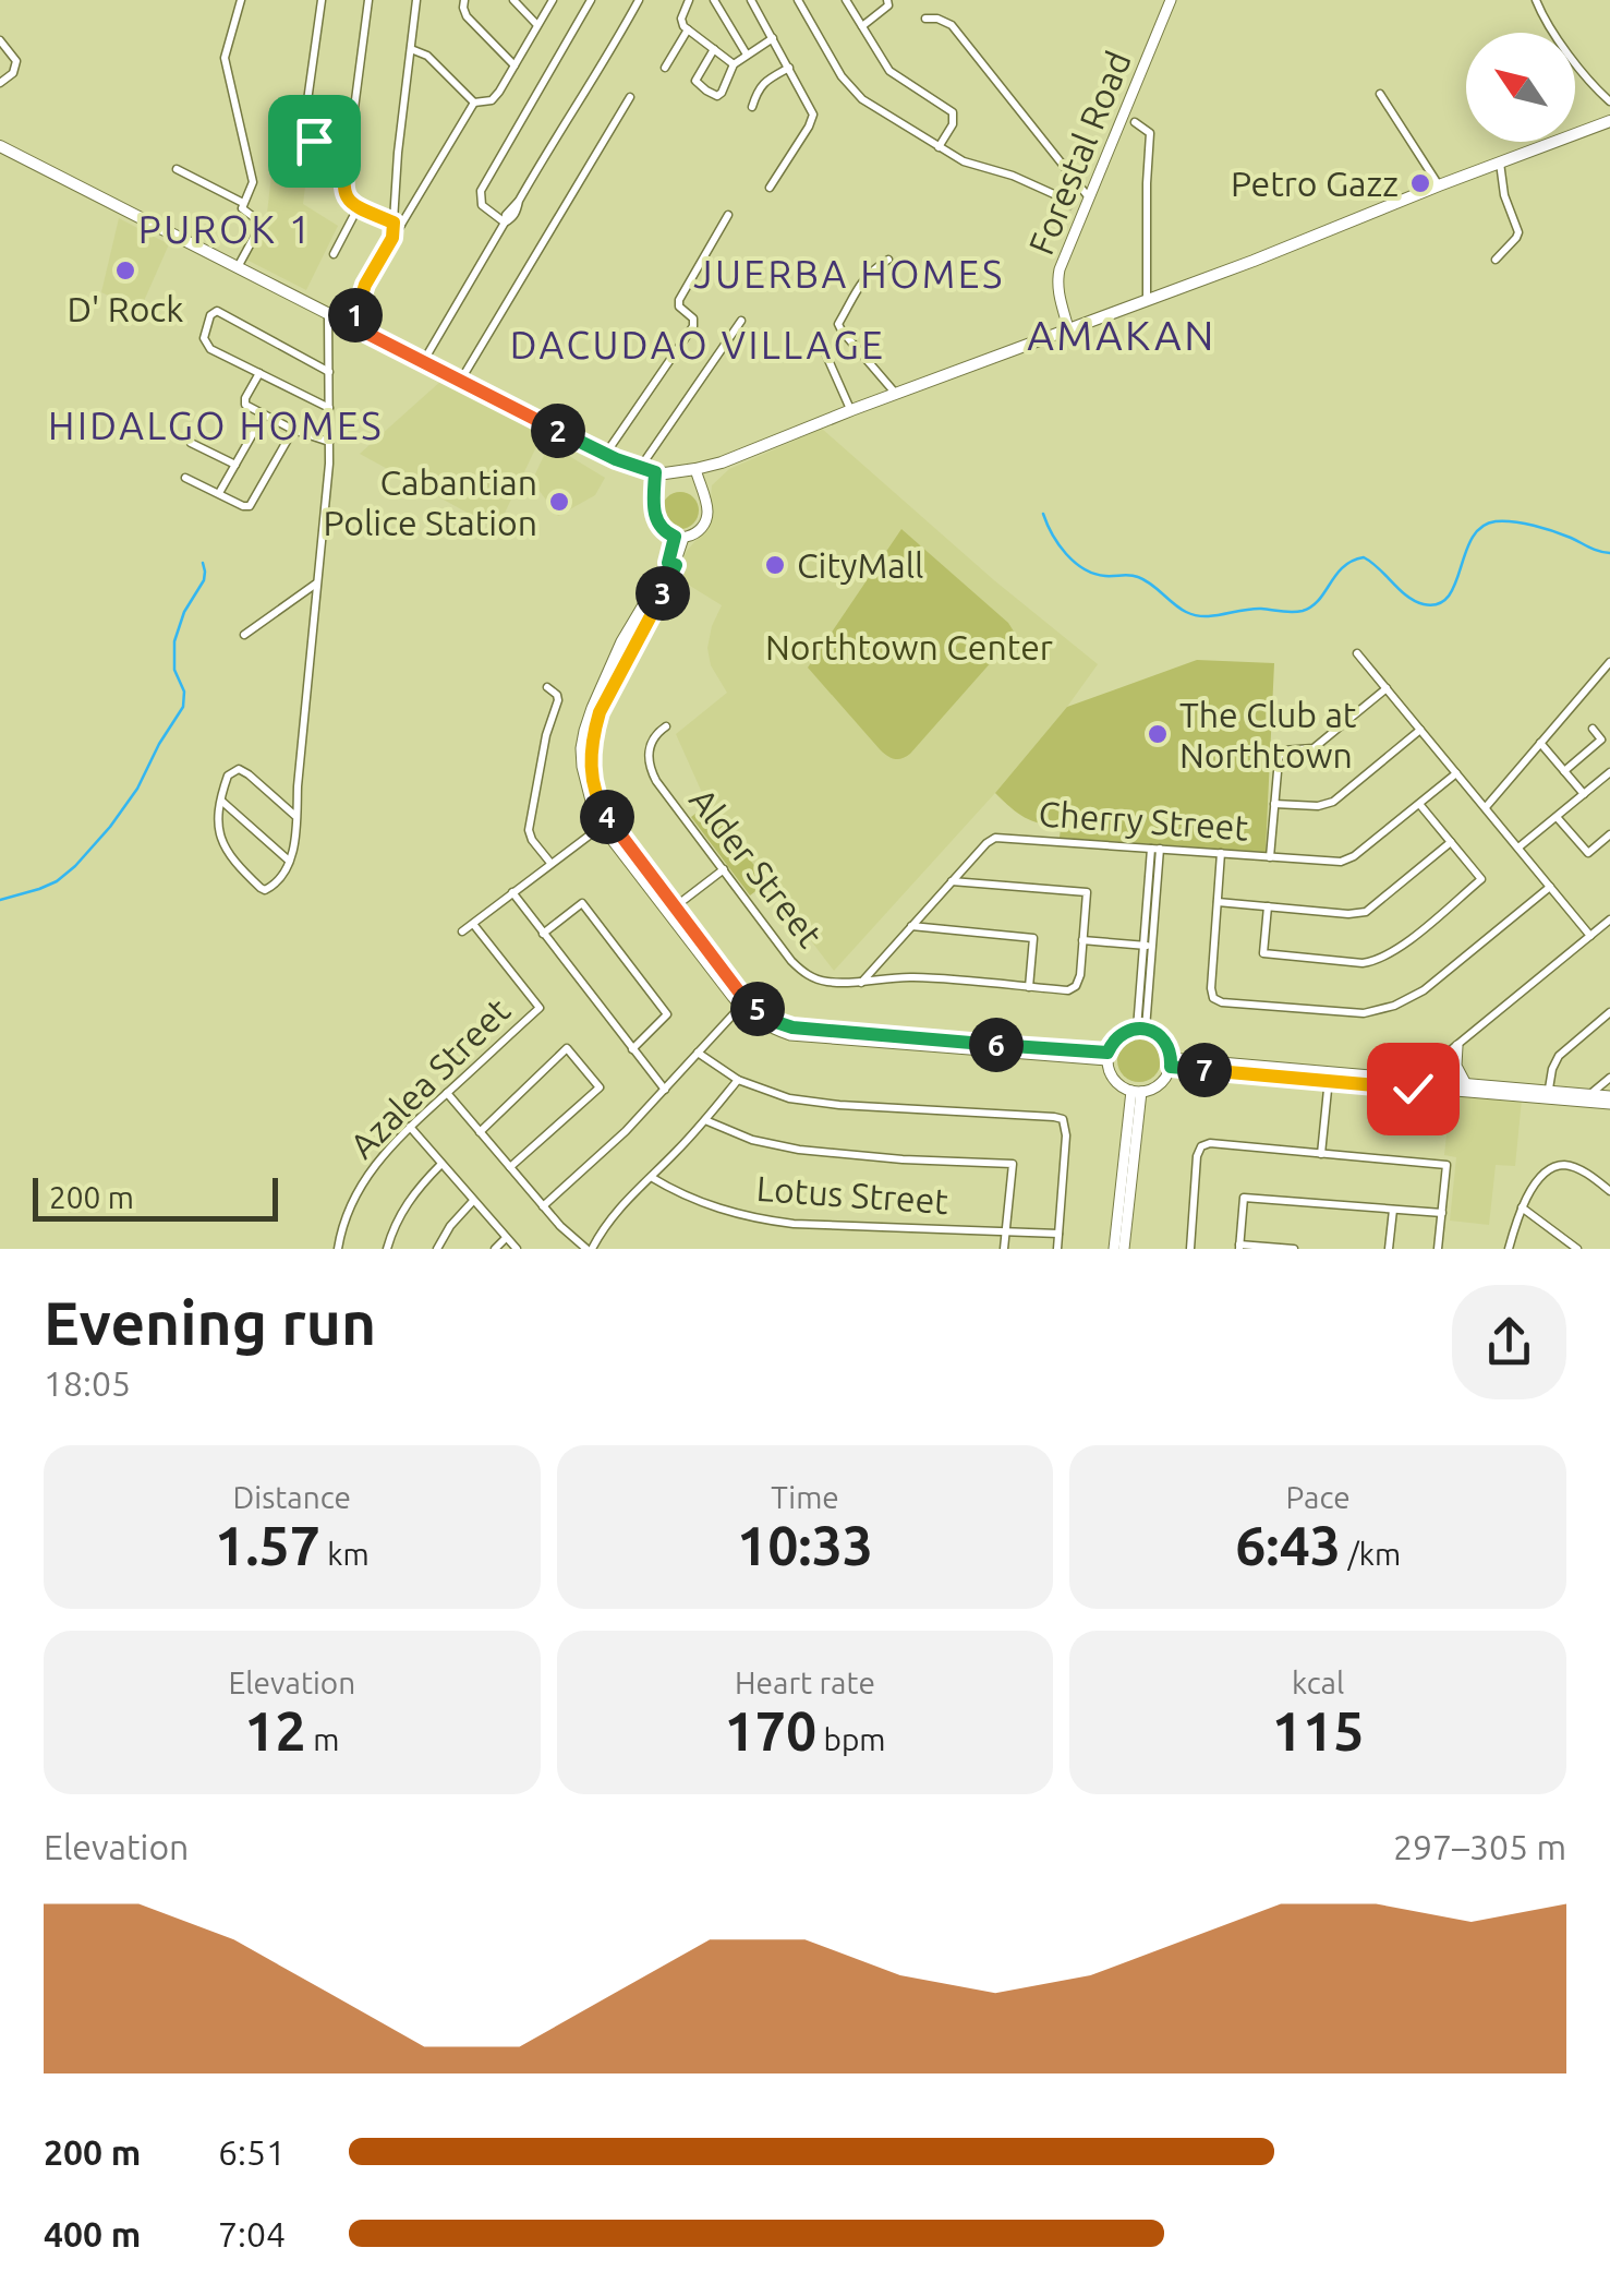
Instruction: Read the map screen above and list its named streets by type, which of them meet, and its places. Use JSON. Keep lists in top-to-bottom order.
{
  "streets": {
    "street": [
      "Forestal Road",
      "Cherry Street",
      "Alder Street",
      "Azalea Street",
      "Lotus Street"
    ]
  },
  "crossings": [
    ["Cherry Street", "Alder Street"]
  ],
  "districts": [
    "PUROK 1",
    "JUERBA HOMES",
    "AMAKAN",
    "DACUDAO VILLAGE",
    "HIDALGO HOMES"
  ],
  "parks": ["Northtown Center"],
  "places": [
    "Petro Gazz",
    "D' Rock",
    "Cabantian Police Station",
    "CityMall",
    "The Club at Northtown"
  ],
  "scale_bar": "200 m",
  "north": "top left",
  "page": {
    "pins": [
      "1",
      "2",
      "3",
      "4",
      "5",
      "6",
      "7"
    ],
    "scale": "200 m",
    "heading": ["Evening run", "18:05"],
    "stats": [
      ["Distance", "1.57 km"],
      ["Time", "10:33"],
      ["Pace", "6:43 /km"],
      ["Elevation", "12 m"],
      ["Heart rate", "170 bpm"],
      ["kcal", "115"]
    ],
    "chart": ["Elevation", "297–305 m"],
    "list": [
      {
        "name": "200 m",
        "note": "6:51"
      },
      {
        "name": "400 m",
        "note": "7:04"
      }
    ]
  }
}
